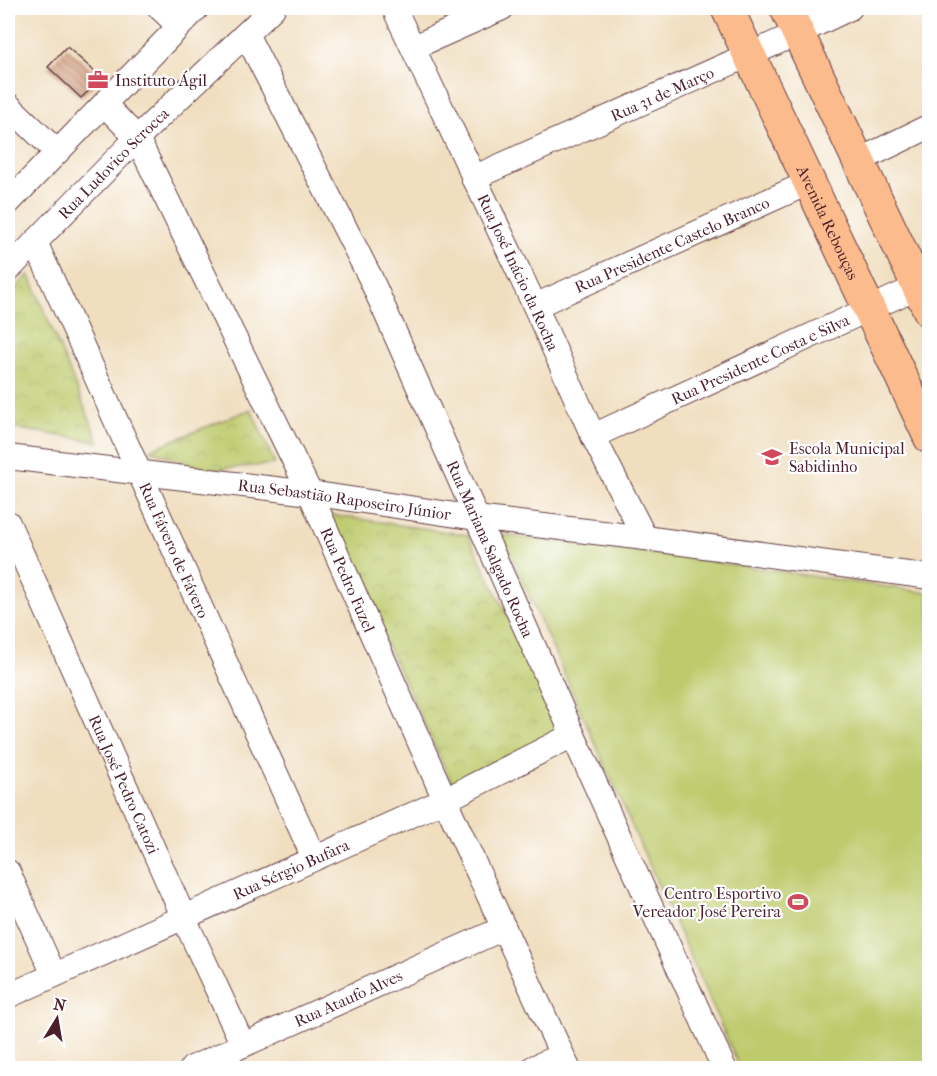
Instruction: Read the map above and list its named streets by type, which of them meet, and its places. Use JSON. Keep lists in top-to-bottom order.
{
  "streets": {
    "main road": ["Avenida Rebouças"],
    "street": [
      "Rua 31 de Março",
      "Rua Ludovico Scrocca",
      "Rua Presidente Castelo Branco",
      "Rua José Inácio da Rocha",
      "Rua Presidente Costa e Silva",
      "Rua Sebastião Raposeiro Júnior",
      "Rua Fávero de Fávero",
      "Rua Mariana Salgado Rocha",
      "Rua Pedro Fuzel",
      "Rua José Pedro Catozi",
      "Rua Sérgio Bufara",
      "Rua Ataufo Alves"
    ]
  },
  "crossings": [
    ["Rua 31 de Março", "Avenida Rebouças"],
    ["Rua 31 de Março", "Rua José Inácio da Rocha"],
    ["Rua Ludovico Scrocca", "Rua Fávero de Fávero"],
    ["Rua Ludovico Scrocca", "Rua Mariana Salgado Rocha"],
    ["Rua Ludovico Scrocca", "Rua Pedro Fuzel"],
    ["Avenida Rebouças", "Rua Presidente Castelo Branco"],
    ["Avenida Rebouças", "Rua Presidente Costa e Silva"],
    ["Rua Presidente Castelo Branco", "Rua José Inácio da Rocha"],
    ["Rua José Inácio da Rocha", "Rua Presidente Costa e Silva"],
    ["Rua José Inácio da Rocha", "Rua Sebastião Raposeiro Júnior"],
    ["Rua Sebastião Raposeiro Júnior", "Rua Fávero de Fávero"],
    ["Rua Sebastião Raposeiro Júnior", "Rua Mariana Salgado Rocha"],
    ["Rua Sebastião Raposeiro Júnior", "Rua Pedro Fuzel"],
    ["Rua Fávero de Fávero", "Rua Sérgio Bufara"],
    ["Rua Mariana Salgado Rocha", "Rua Sérgio Bufara"],
    ["Rua Pedro Fuzel", "Rua Sérgio Bufara"],
    ["Rua Pedro Fuzel", "Rua Ataufo Alves"],
    ["Rua José Pedro Catozi", "Rua Sérgio Bufara"],
    ["Rua José Pedro Catozi", "Rua Ataufo Alves"]
  ],
  "places": {
    "office": ["Instituto Ágil"],
    "school or university": ["Escola Municipal Sabidinho"],
    "sports": ["Centro Esportivo Vereador José Pereira"]
  },
  "north": "top"
}
